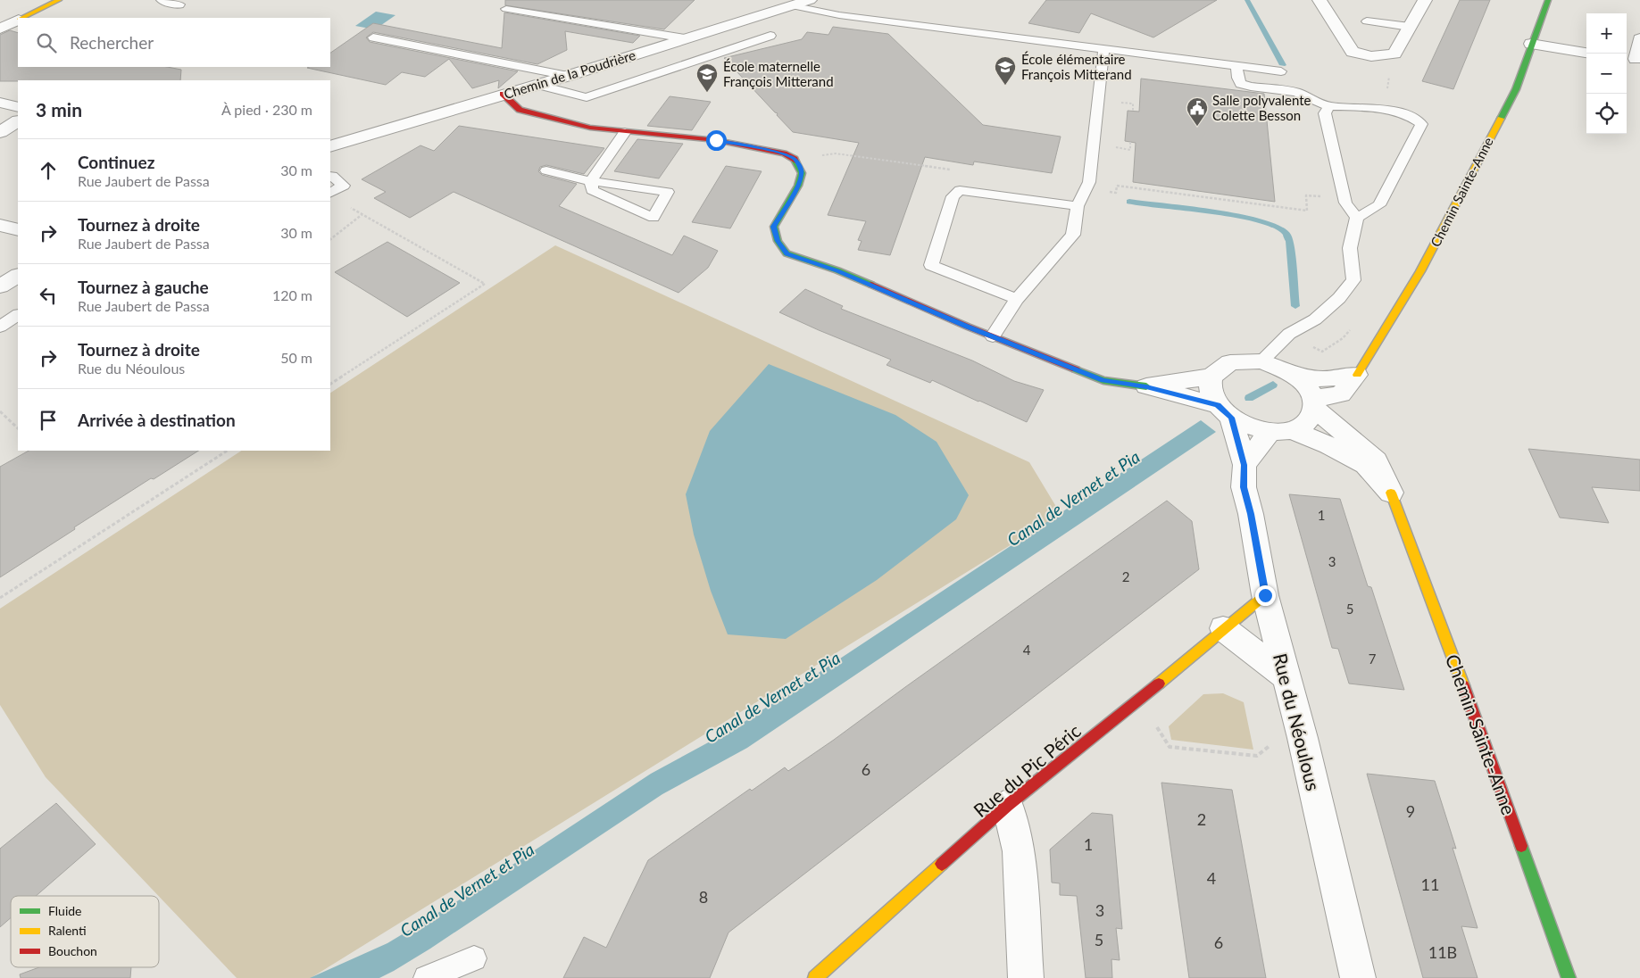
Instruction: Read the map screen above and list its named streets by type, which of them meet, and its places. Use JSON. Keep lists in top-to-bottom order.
{
  "streets": {
    "street": [
      "Chemin de la Poudrière",
      "Chemin Sainte-Anne",
      "Rue du Néoulous",
      "Rue du Pic Péric"
    ]
  },
  "crossings": [
    ["Chemin Sainte-Anne", "Rue du Néoulous"],
    ["Rue du Néoulous", "Rue du Pic Péric"]
  ],
  "water": ["Canal de Vernet et Pia"],
  "places": {
    "school or university": ["École élémentaire François Mitterand", "École maternelle François Mitterand"],
    "public building": ["Salle polyvalente Colette Besson"]
  },
  "house_numbers": [
    "1",
    "3",
    "2",
    "5",
    "4",
    "7",
    "6",
    "9",
    "2",
    "1",
    "4",
    "11",
    "8",
    "3",
    "5",
    "6",
    "11B"
  ],
  "legend": ["Fluide", "Ralenti", "Bouchon"],
  "page": {
    "map_buttons": ["+", "−"],
    "search": "Rechercher",
    "heading": ["3 min", "À pied · 230 m"],
    "list": [
      ["Continuez", "Rue Jaubert de Passa", "30 m"],
      ["Tournez à droite", "Rue Jaubert de Passa", "30 m"],
      ["Tournez à gauche", "Rue Jaubert de Passa", "120 m"],
      ["Tournez à droite", "Rue du Néoulous", "50 m"],
      "Arrivée à destination"
    ]
  }
}
